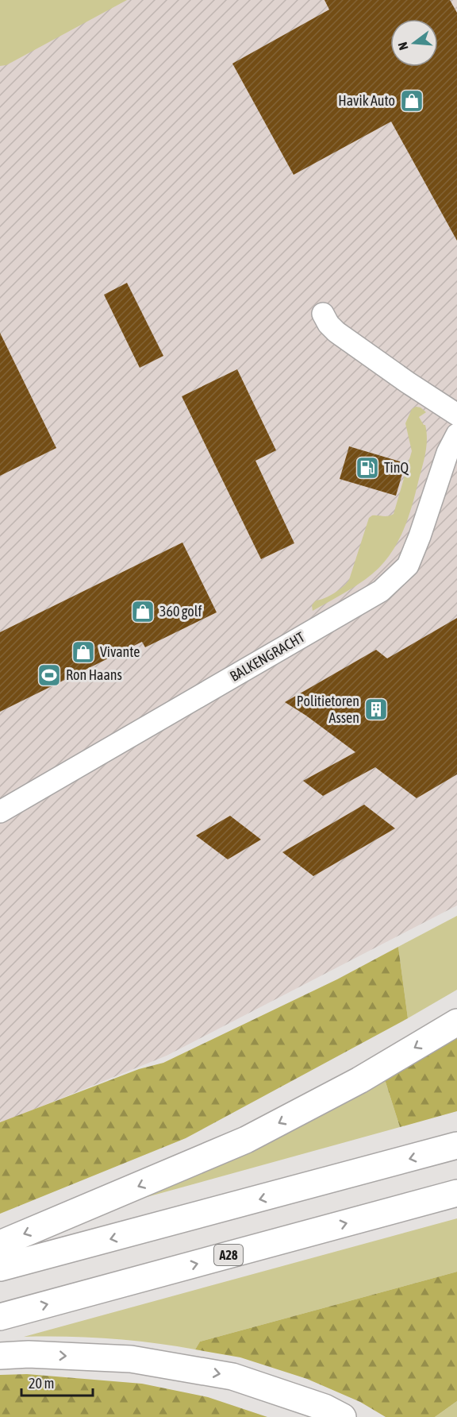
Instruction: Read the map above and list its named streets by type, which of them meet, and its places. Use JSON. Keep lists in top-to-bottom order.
{
  "streets": {
    "highway": ["A28"],
    "street": ["BALKENGRACHT"]
  },
  "places": {
    "shop": ["Havik Auto", "360 golf", "Vivante"],
    "fuel station": ["TinQ"],
    "sports": ["Ron Haans"],
    "building": ["Politietoren Assen"]
  },
  "scale_bar": "20 m",
  "north": "left"
}
